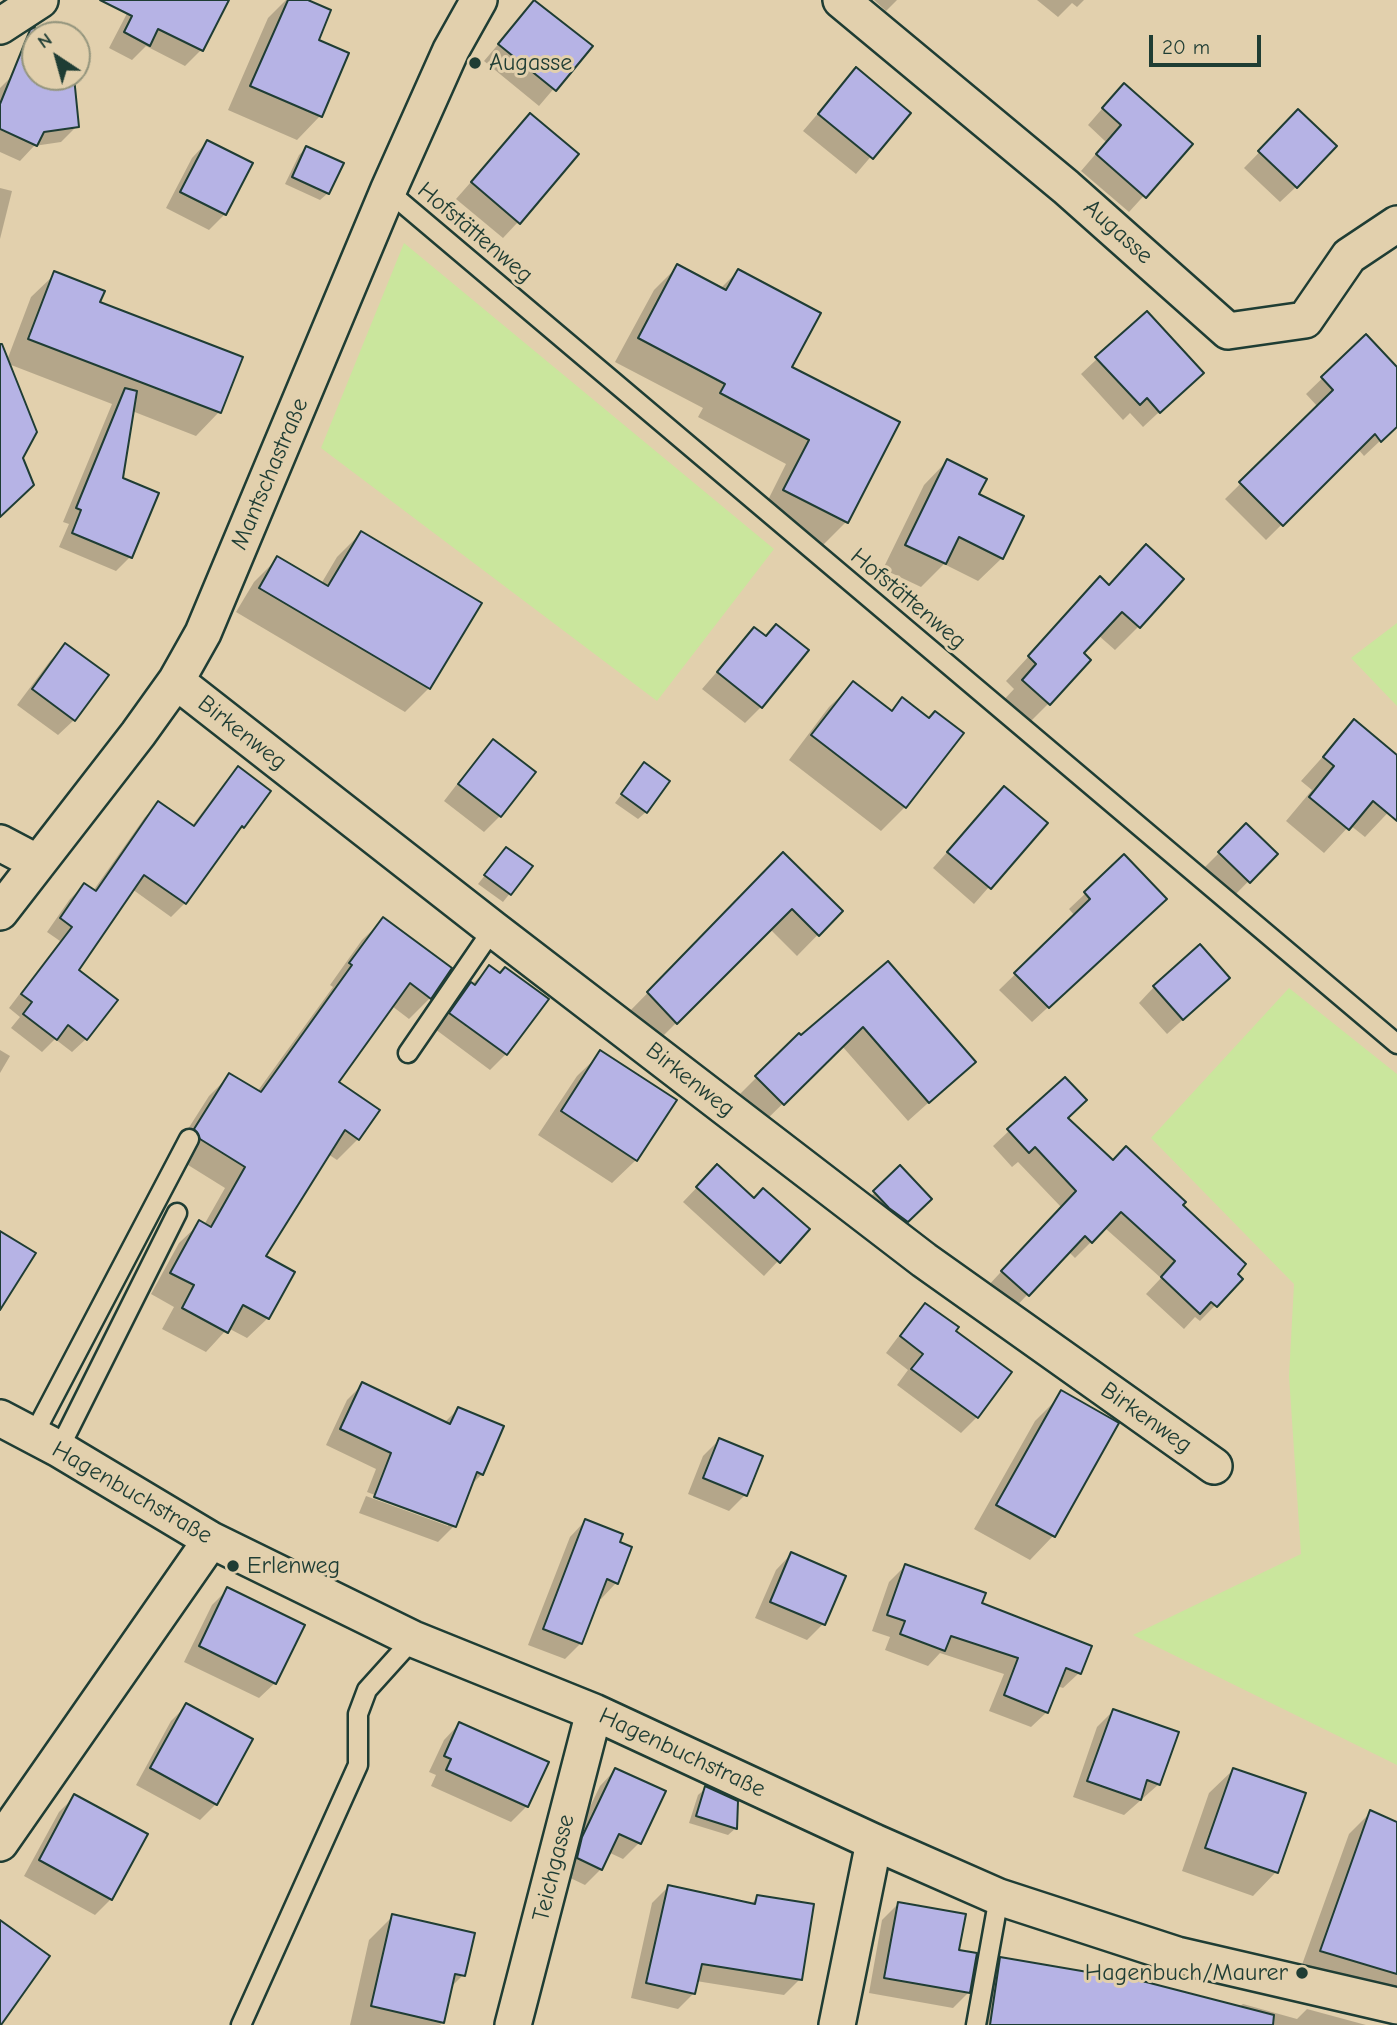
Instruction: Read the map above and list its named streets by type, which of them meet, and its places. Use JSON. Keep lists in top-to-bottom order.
{
  "streets": {
    "street": [
      "Augasse",
      "Mantschastraße",
      "Birkenweg",
      "Hagenbuchstraße",
      "Teichgasse"
    ],
    "lane": ["Hofstättenweg"]
  },
  "crossings": [
    ["Hofstättenweg", "Mantschastraße"],
    ["Mantschastraße", "Birkenweg"],
    ["Hagenbuchstraße", "Teichgasse"]
  ],
  "places": ["Augasse", "Erlenweg", "Hagenbuch/Maurer"],
  "scale_bar": "20 m",
  "north": "top left"
}
